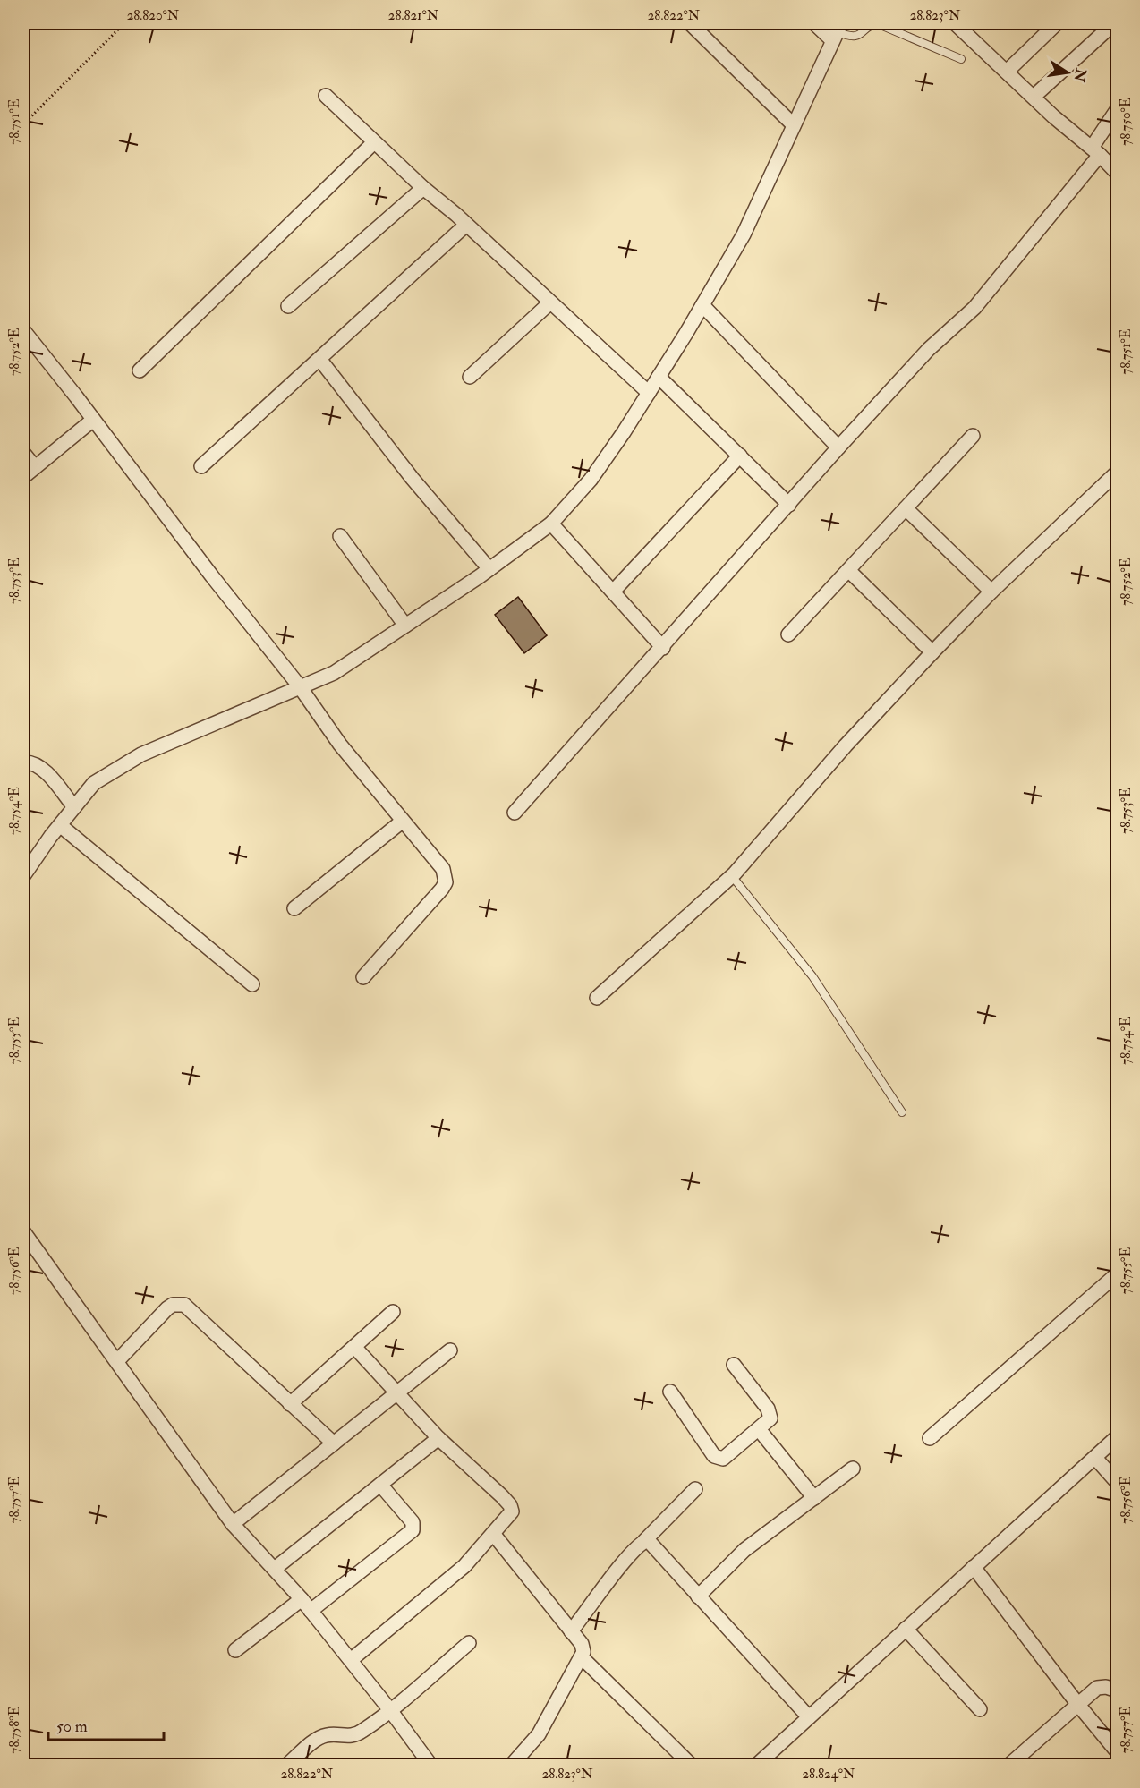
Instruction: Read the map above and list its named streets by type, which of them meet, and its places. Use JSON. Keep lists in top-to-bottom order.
{
  "scale_bar": "50 m",
  "north": "right",
  "coordinates": [
    "28.820°N",
    "28.821°N",
    "28.822°N",
    "28.823°N",
    "78.751°E",
    "78.750°E",
    "78.752°E",
    "78.753°E",
    "78.754°E",
    "78.755°E",
    "78.756°E",
    "78.757°E",
    "78.758°E",
    "28.824°N"
  ]
}
